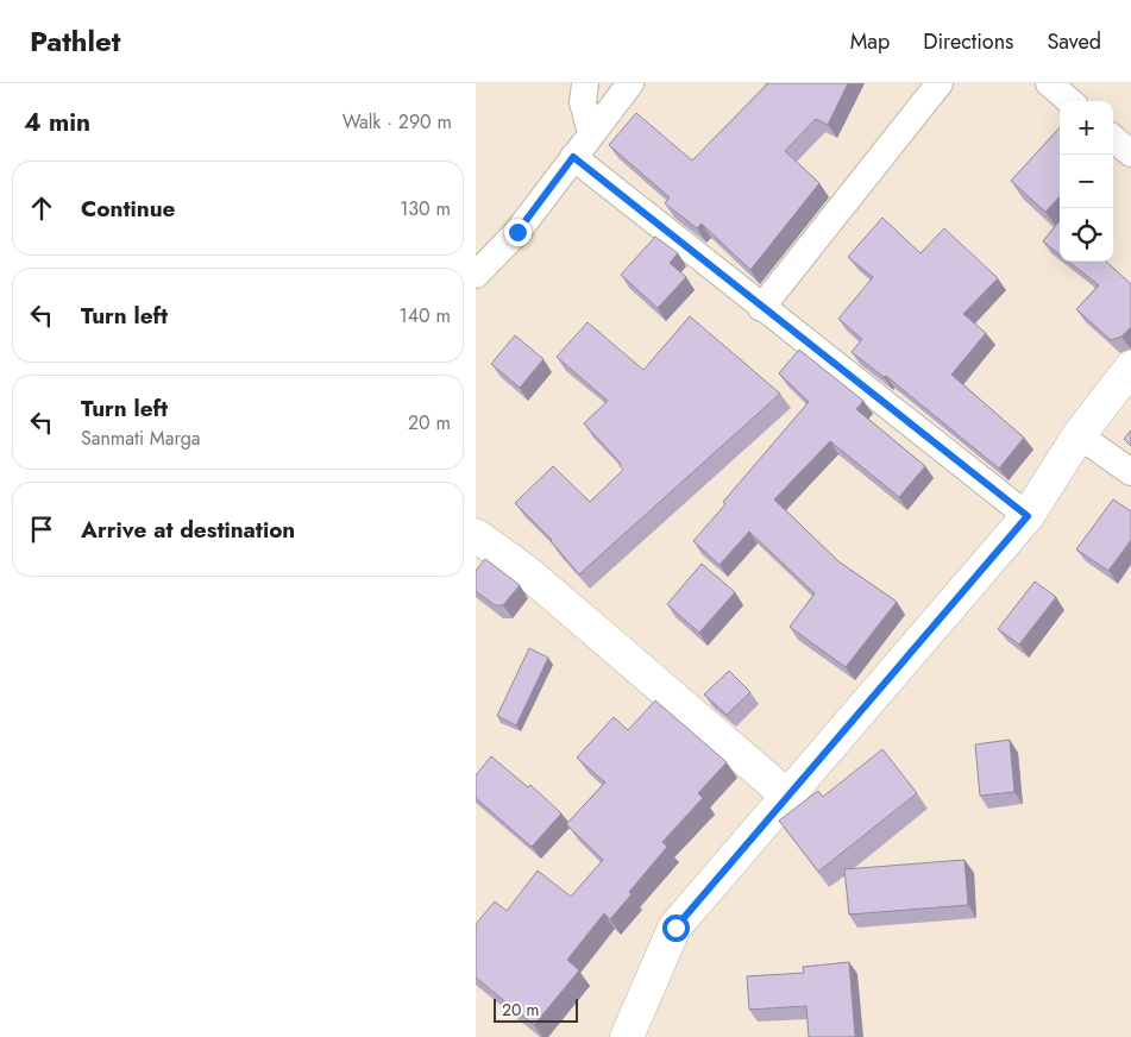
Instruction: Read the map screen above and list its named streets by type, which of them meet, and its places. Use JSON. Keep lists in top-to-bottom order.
{
  "scale_bar": "20 m",
  "page": {
    "header": "Pathlet",
    "nav": ["Map", "Directions", "Saved"],
    "heading": ["4 min", "Walk · 290 m"],
    "map_buttons": ["+", "−"],
    "list": [
      ["Continue", "130 m"],
      ["Turn left", "140 m"],
      ["Turn left", "Sanmati Marga", "20 m"],
      "Arrive at destination"
    ],
    "scale": "20 m"
  }
}
